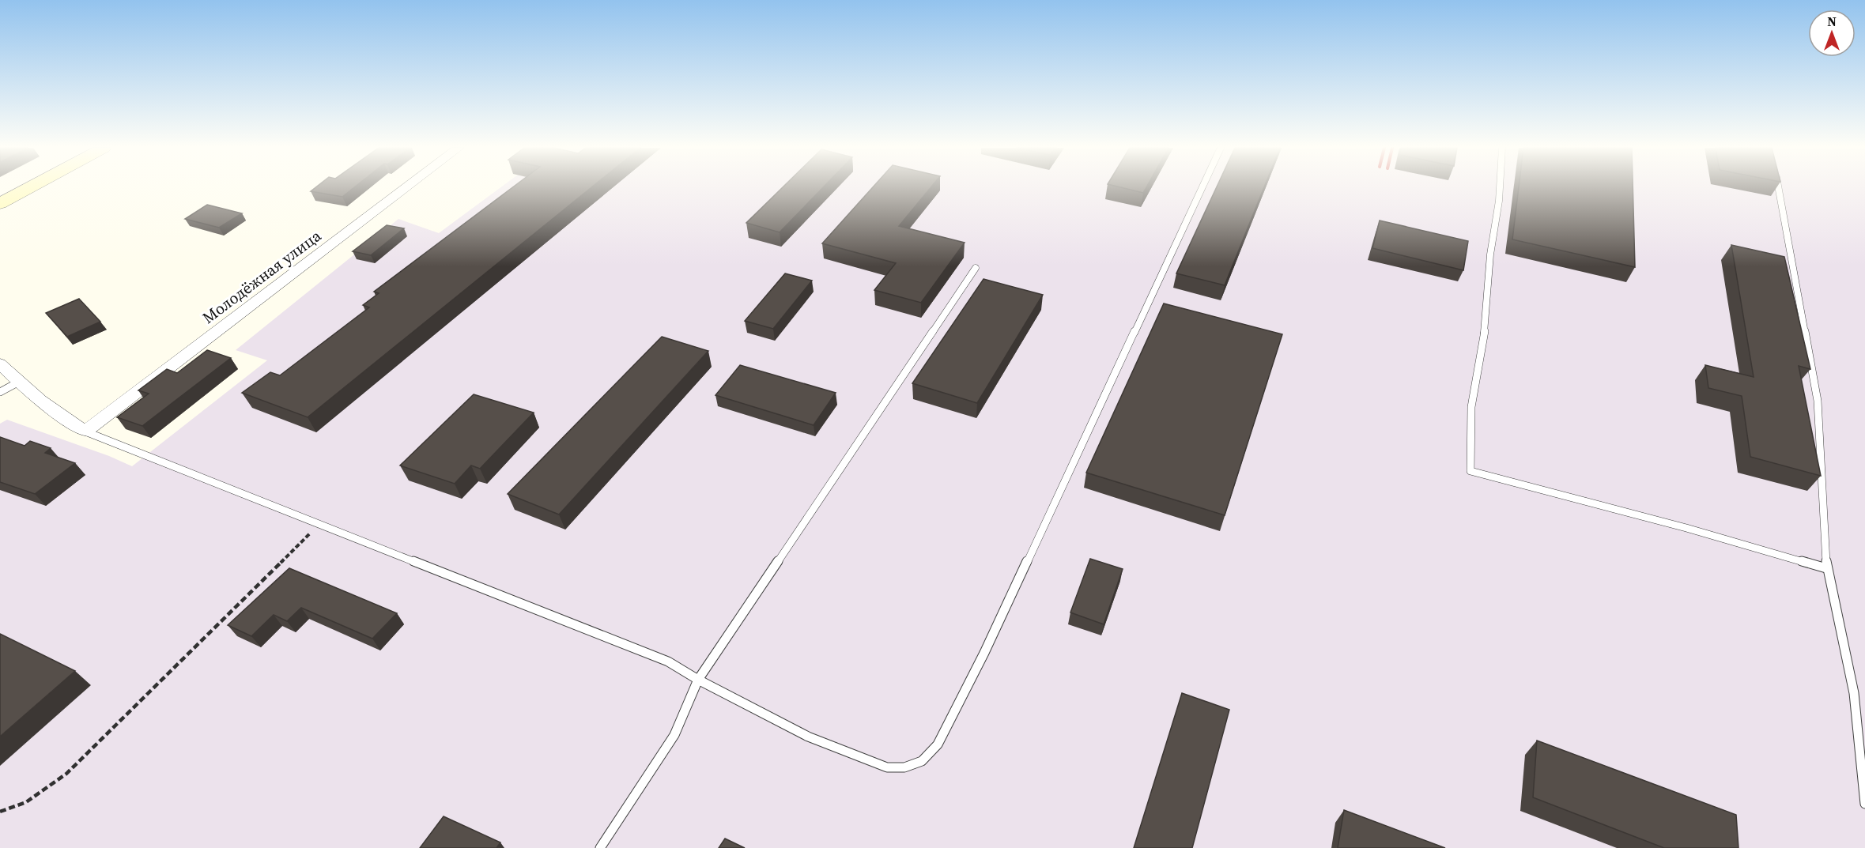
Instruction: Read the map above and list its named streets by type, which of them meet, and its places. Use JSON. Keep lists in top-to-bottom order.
{
  "streets": {
    "street": ["Молодёжная улица"]
  },
  "north": "top"
}
